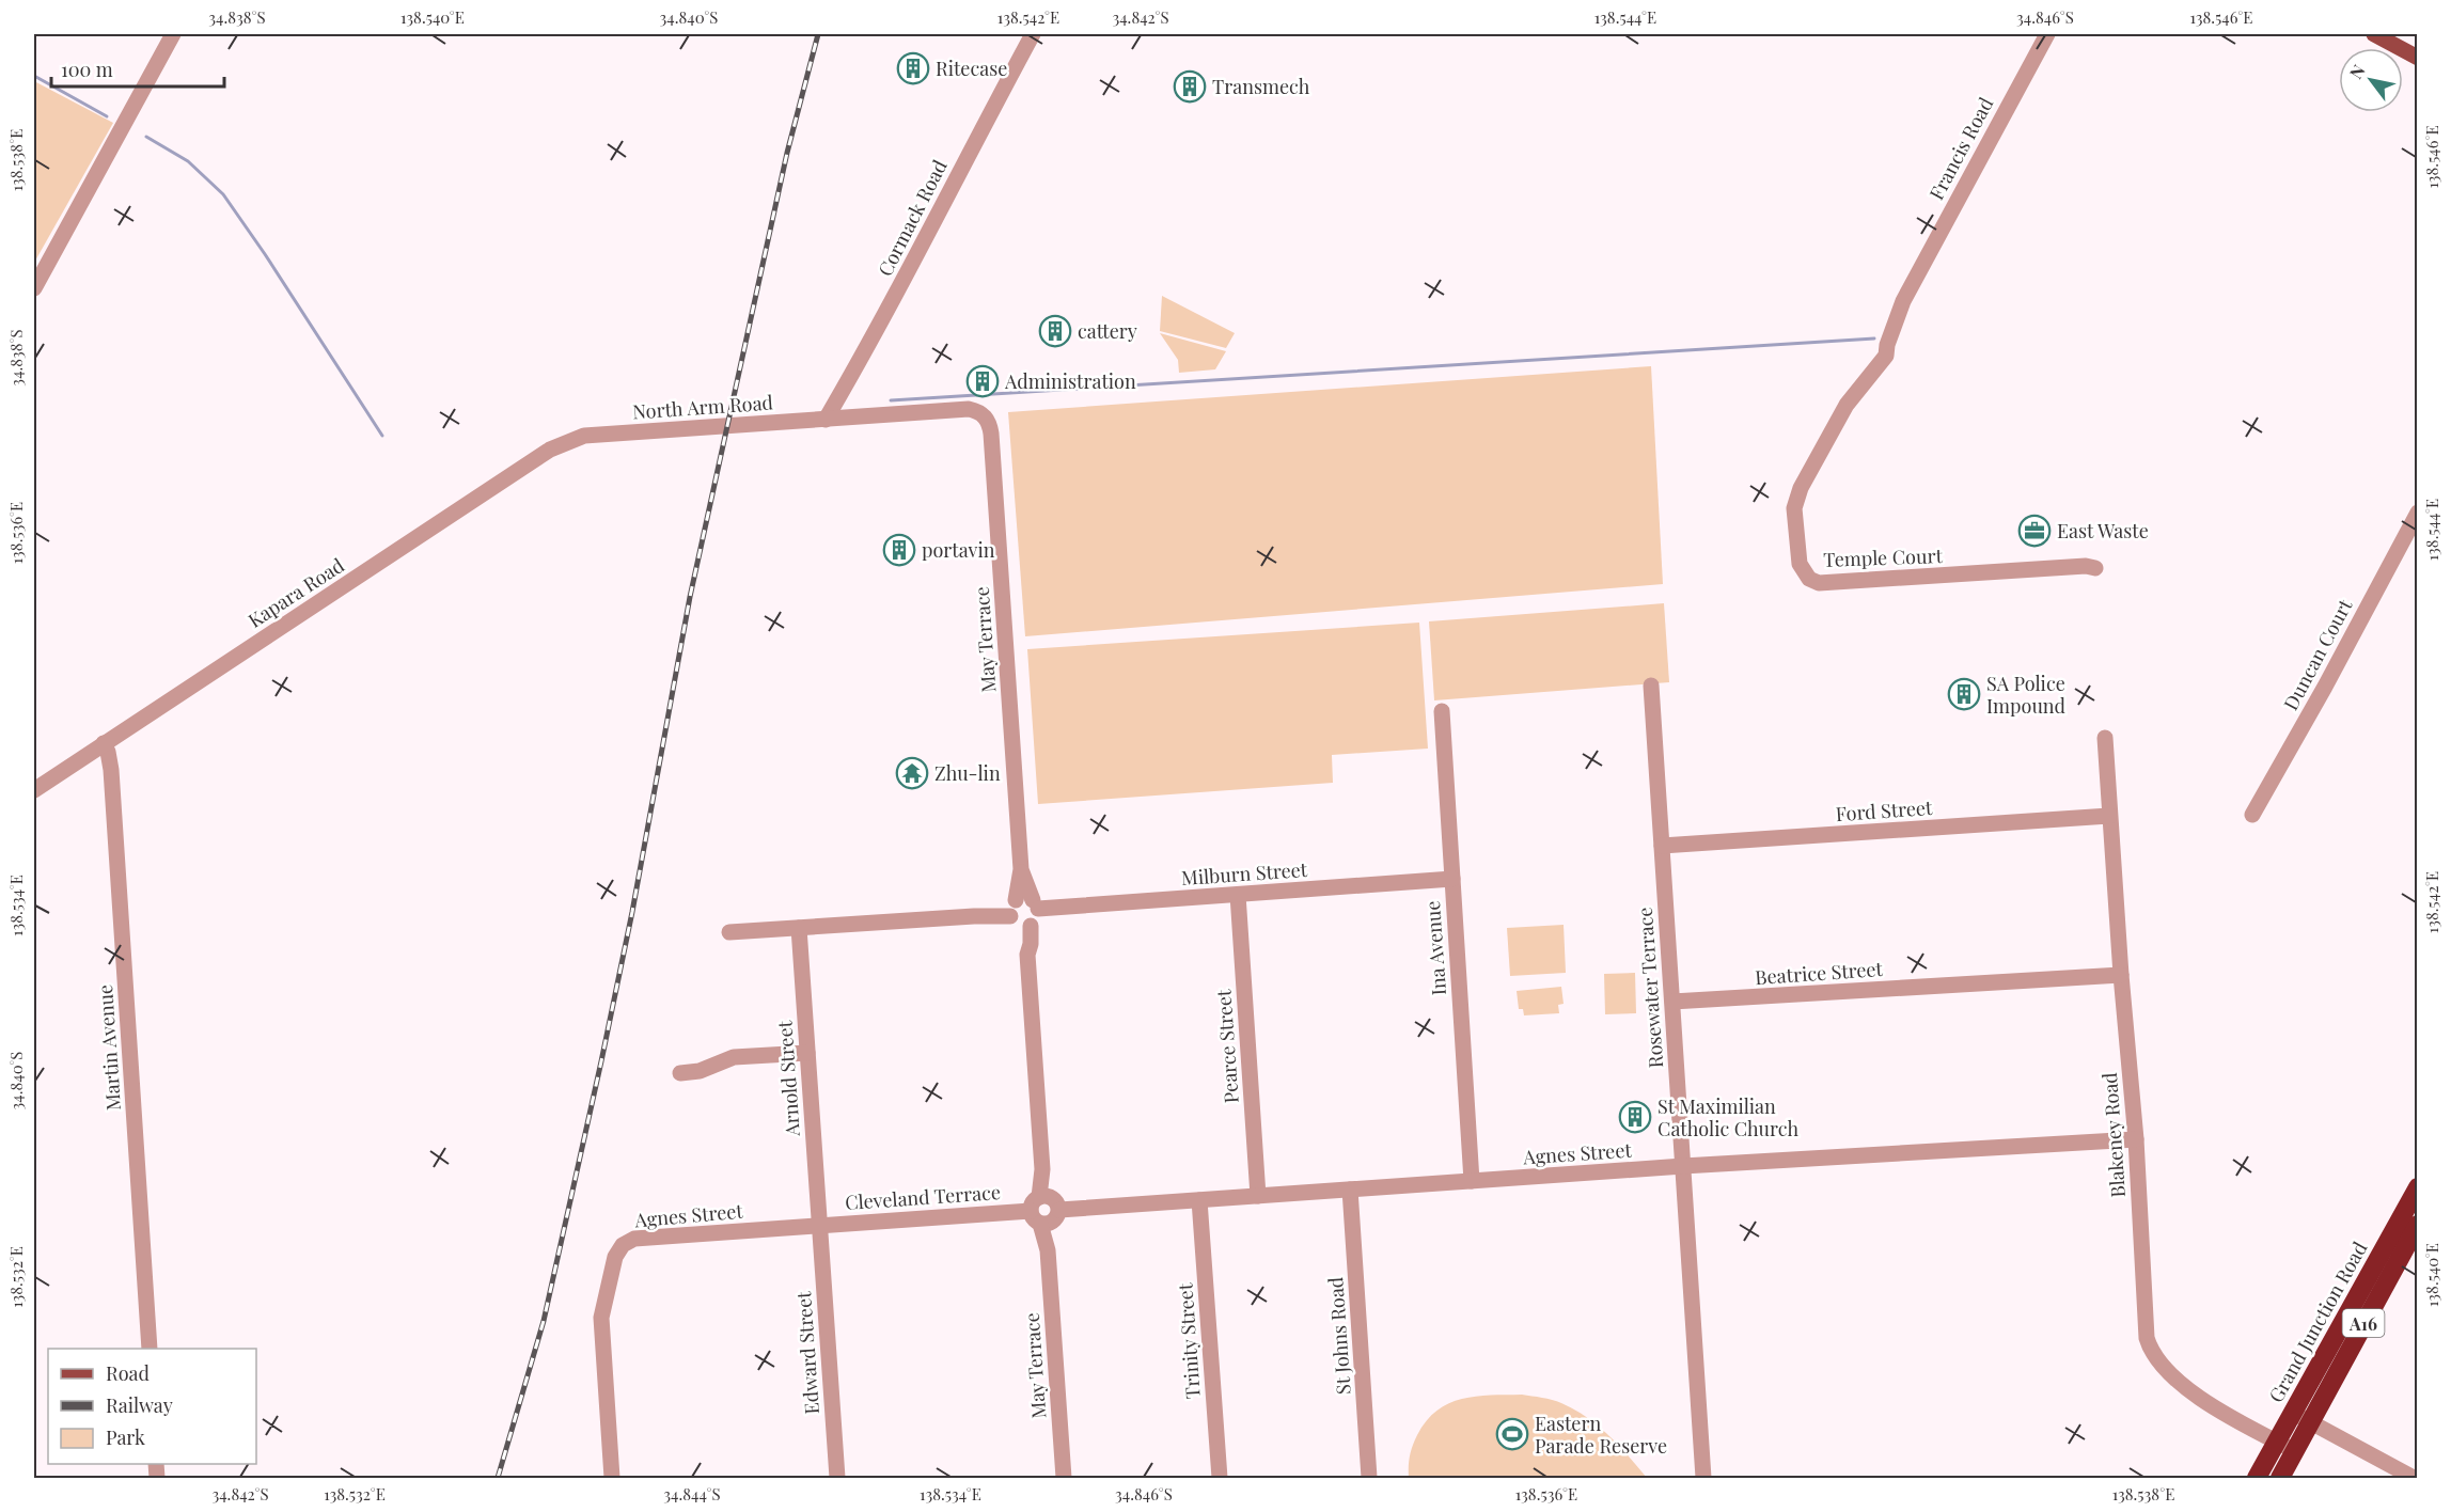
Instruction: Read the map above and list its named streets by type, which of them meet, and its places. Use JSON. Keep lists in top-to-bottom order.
{
  "streets": {
    "highway": ["Grand Junction Road", "A16"],
    "street": [
      "Francis Road",
      "Cormack Road",
      "North Arm Road",
      "Temple Court",
      "Kapara Road",
      "May Terrace",
      "Duncan Court",
      "Ford Street",
      "Milburn Street",
      "Ina Avenue",
      "Beatrice Street",
      "Rosewater Terrace",
      "Pearce Street",
      "Martin Avenue",
      "Arnold Street",
      "Blakeney Road",
      "Agnes Street",
      "Cleveland Terrace",
      "St Johns Road",
      "Trinity Street",
      "Edward Street"
    ]
  },
  "crossings": [
    ["Francis Road", "Temple Court"],
    ["Cormack Road", "North Arm Road"],
    ["Cormack Road", "May Terrace"],
    ["North Arm Road", "Kapara Road"],
    ["North Arm Road", "May Terrace"],
    ["Kapara Road", "Martin Avenue"],
    ["May Terrace", "Milburn Street"],
    ["May Terrace", "Agnes Street"],
    ["May Terrace", "Cleveland Terrace"],
    ["Ford Street", "Rosewater Terrace"],
    ["Ford Street", "Blakeney Road"],
    ["Milburn Street", "Ina Avenue"],
    ["Milburn Street", "Pearce Street"],
    ["Milburn Street", "Arnold Street"],
    ["Ina Avenue", "Agnes Street"],
    ["Beatrice Street", "Rosewater Terrace"],
    ["Beatrice Street", "Blakeney Road"],
    ["Rosewater Terrace", "Agnes Street"],
    ["Pearce Street", "Agnes Street"],
    ["Arnold Street", "Agnes Street"],
    ["Arnold Street", "Cleveland Terrace"],
    ["Arnold Street", "Edward Street"],
    ["Blakeney Road", "Agnes Street"],
    ["Blakeney Road", "Grand Junction Road"],
    ["Agnes Street", "Cleveland Terrace"],
    ["Agnes Street", "St Johns Road"],
    ["Agnes Street", "Trinity Street"],
    ["Agnes Street", "Edward Street"],
    ["Cleveland Terrace", "Edward Street"]
  ],
  "places": {
    "building": [
      "Ritecase",
      "Transmech",
      "cattery",
      "Administration",
      "portavin",
      "SA Police Impound",
      "St Maximilian Catholic Church"
    ],
    "office": ["East Waste"],
    "temple": ["Zhu-lin"],
    "sports": ["Eastern Parade Reserve"]
  },
  "legend": ["Road", "Railway", "Park"],
  "scale_bar": "100 m",
  "north": "top left",
  "coordinates": [
    "34.838°S",
    "138.540°E",
    "34.840°S",
    "138.542°E",
    "34.842°S",
    "138.544°E",
    "34.846°S",
    "138.546°E",
    "138.538°E",
    "138.536°E",
    "138.534°E",
    "138.532°E",
    "34.844°S"
  ]
}
